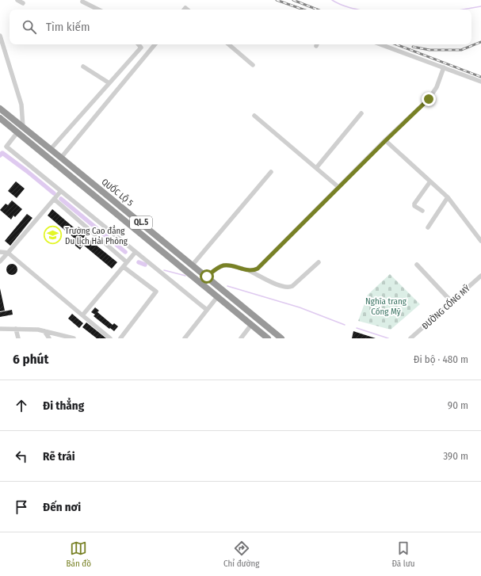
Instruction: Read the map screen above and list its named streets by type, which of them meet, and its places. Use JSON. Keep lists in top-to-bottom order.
{
  "streets": {
    "highway": ["QUỐC LỘ 5", "QL.5"],
    "street": ["ĐƯỜNG CỐNG MỸ"]
  },
  "parks": ["Nghĩa trang Cống Mỹ"],
  "places": {
    "school or university": ["Trường Cao đẳng Du lịch Hải Phòng"]
  },
  "page": {
    "search": "Tìm kiếm",
    "heading": ["6 phút", "Đi bộ · 480 m"],
    "list": [
      ["Đi thẳng", "90 m"],
      ["Rẽ trái", "390 m"],
      "Đến nơi"
    ],
    "nav": ["Bản đồ", "Chỉ đường", "Đã lưu"]
  }
}
